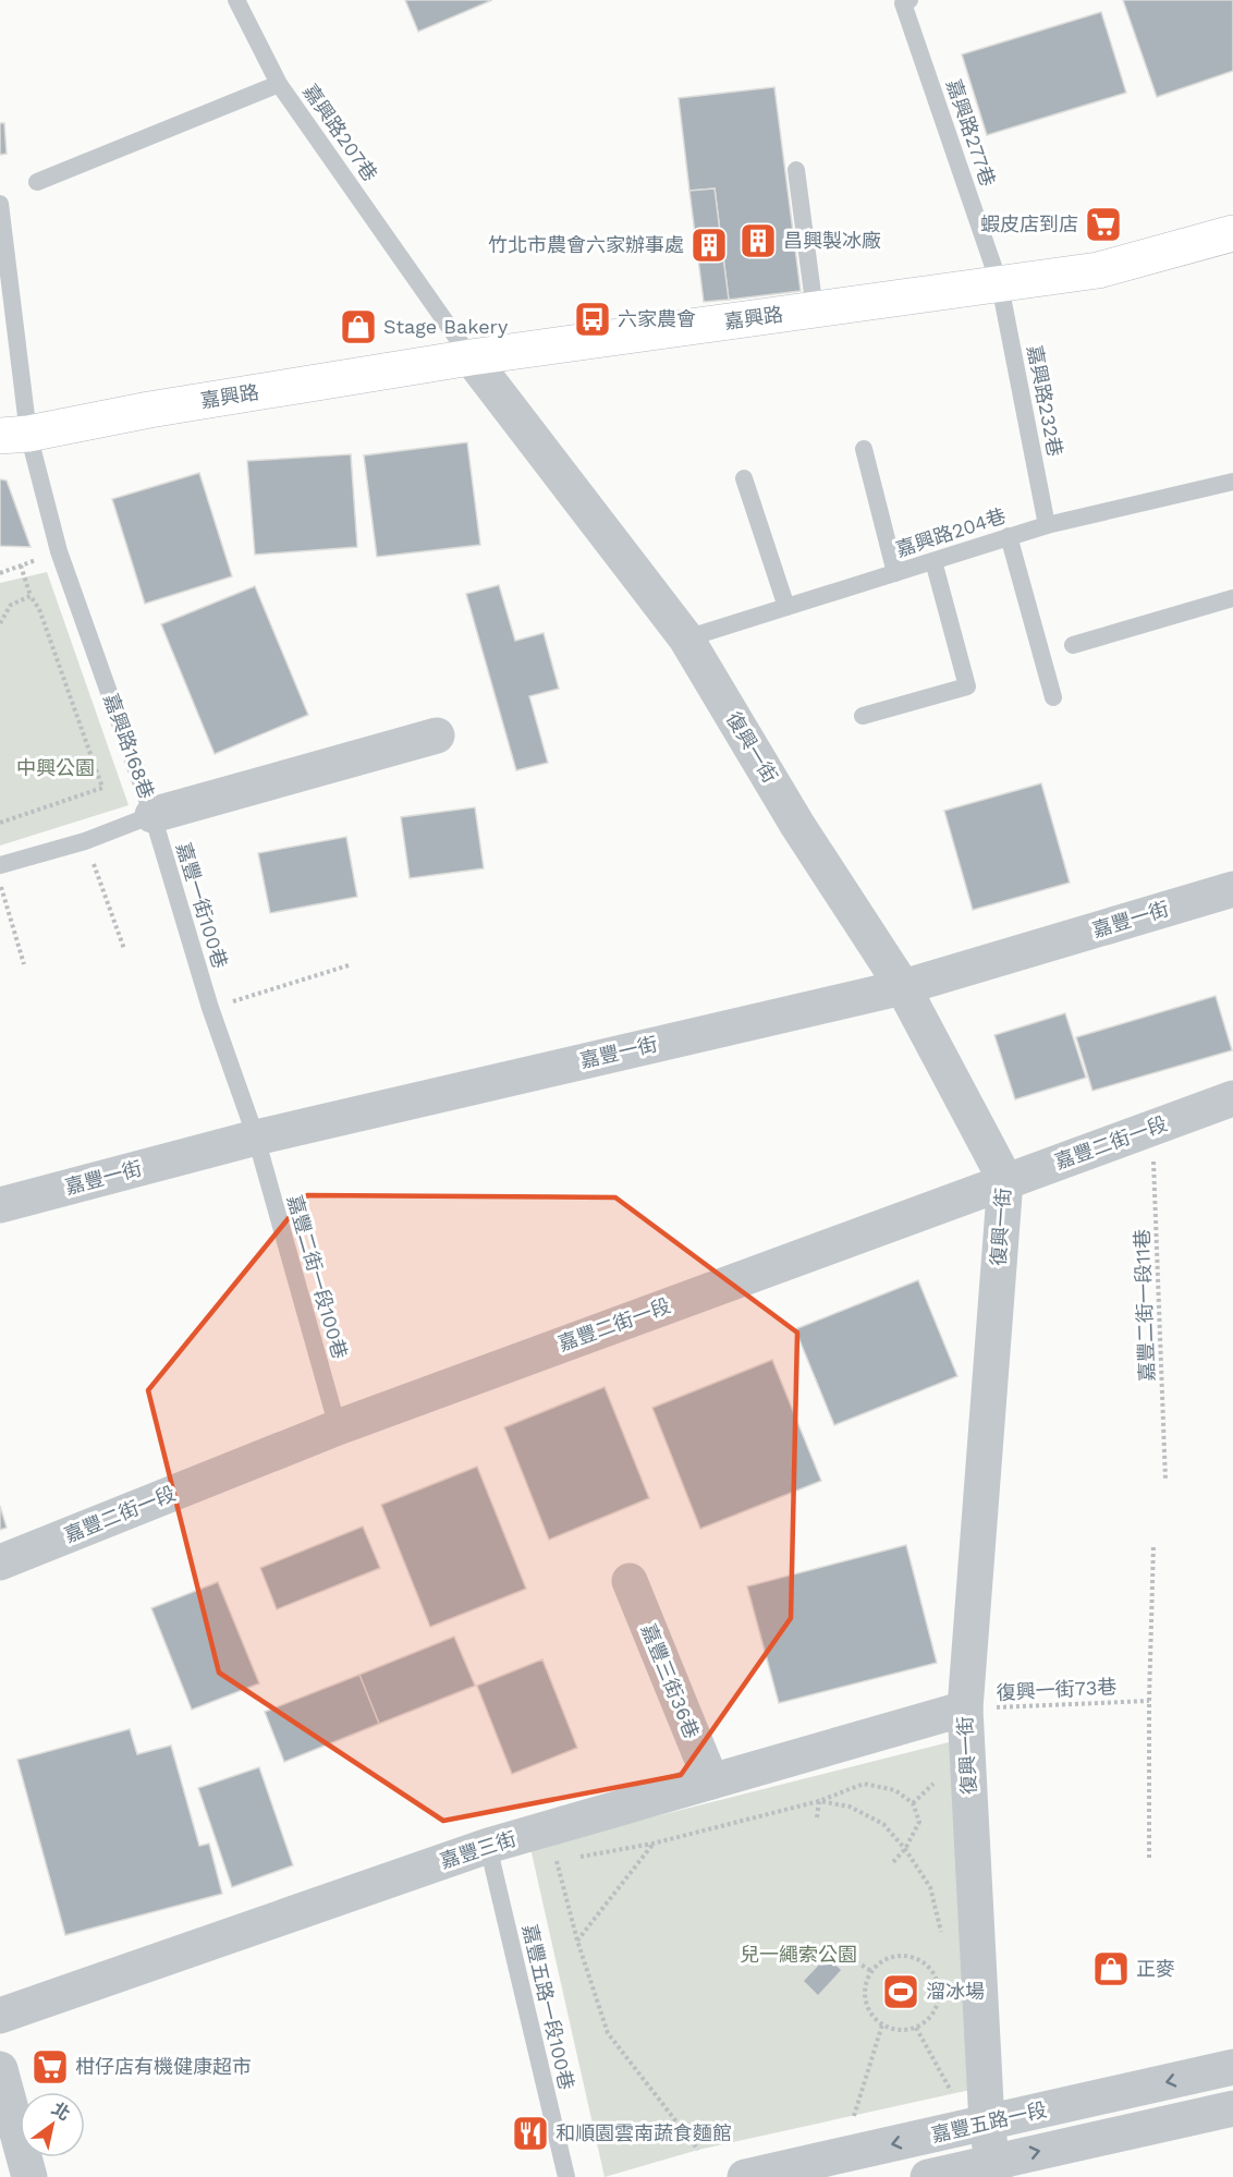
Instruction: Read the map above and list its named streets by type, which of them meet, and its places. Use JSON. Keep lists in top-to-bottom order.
{
  "streets": {
    "street": [
      "嘉興路",
      "嘉興路168巷",
      "復興一街",
      "嘉豐一街",
      "嘉豐二街一段",
      "嘉豐三街36巷",
      "嘉豐三街",
      "嘉豐五路一段"
    ],
    "lane": [
      "嘉興路207巷",
      "嘉興路277巷",
      "嘉興路232巷",
      "嘉興路204巷",
      "嘉豐一街100巷",
      "嘉豐二街一段100巷",
      "嘉豐五路一段100巷"
    ],
    "path": ["嘉豐二街一段11巷", "復興一街73巷"]
  },
  "crossings": [
    ["嘉興路207巷", "嘉興路"],
    ["嘉興路207巷", "復興一街"],
    ["嘉興路277巷", "嘉興路"],
    ["嘉興路277巷", "嘉興路232巷"],
    ["嘉興路", "嘉興路232巷"],
    ["嘉興路", "嘉興路168巷"],
    ["嘉興路", "復興一街"],
    ["嘉興路232巷", "嘉興路204巷"],
    ["嘉興路204巷", "復興一街"],
    ["嘉興路168巷", "嘉豐一街100巷"],
    ["復興一街", "嘉豐一街"],
    ["復興一街", "嘉豐二街一段"],
    ["復興一街", "復興一街73巷"],
    ["復興一街", "嘉豐三街"],
    ["復興一街", "嘉豐五路一段"],
    ["嘉豐一街100巷", "嘉豐一街"],
    ["嘉豐一街100巷", "嘉豐二街一段100巷"],
    ["嘉豐一街", "嘉豐二街一段100巷"],
    ["嘉豐二街一段", "嘉豐二街一段100巷"],
    ["嘉豐二街一段", "嘉豐二街一段11巷"],
    ["嘉豐三街36巷", "嘉豐三街"],
    ["復興一街73巷", "嘉豐三街"],
    ["嘉豐三街", "嘉豐五路一段100巷"]
  ],
  "parks": ["中興公園", "兒一繩索公園"],
  "places": {
    "supermarket": ["蝦皮店到店", "柑仔店有機健康超市"],
    "building": ["昌興製冰廠", "竹北市農會六家辦事處"],
    "bus stop": ["六家農會"],
    "shop": ["Stage Bakery", "正麥"],
    "sports": ["溜冰場"],
    "restaurant": ["和順園雲南蔬食麵館"]
  },
  "north": "top right"
}
